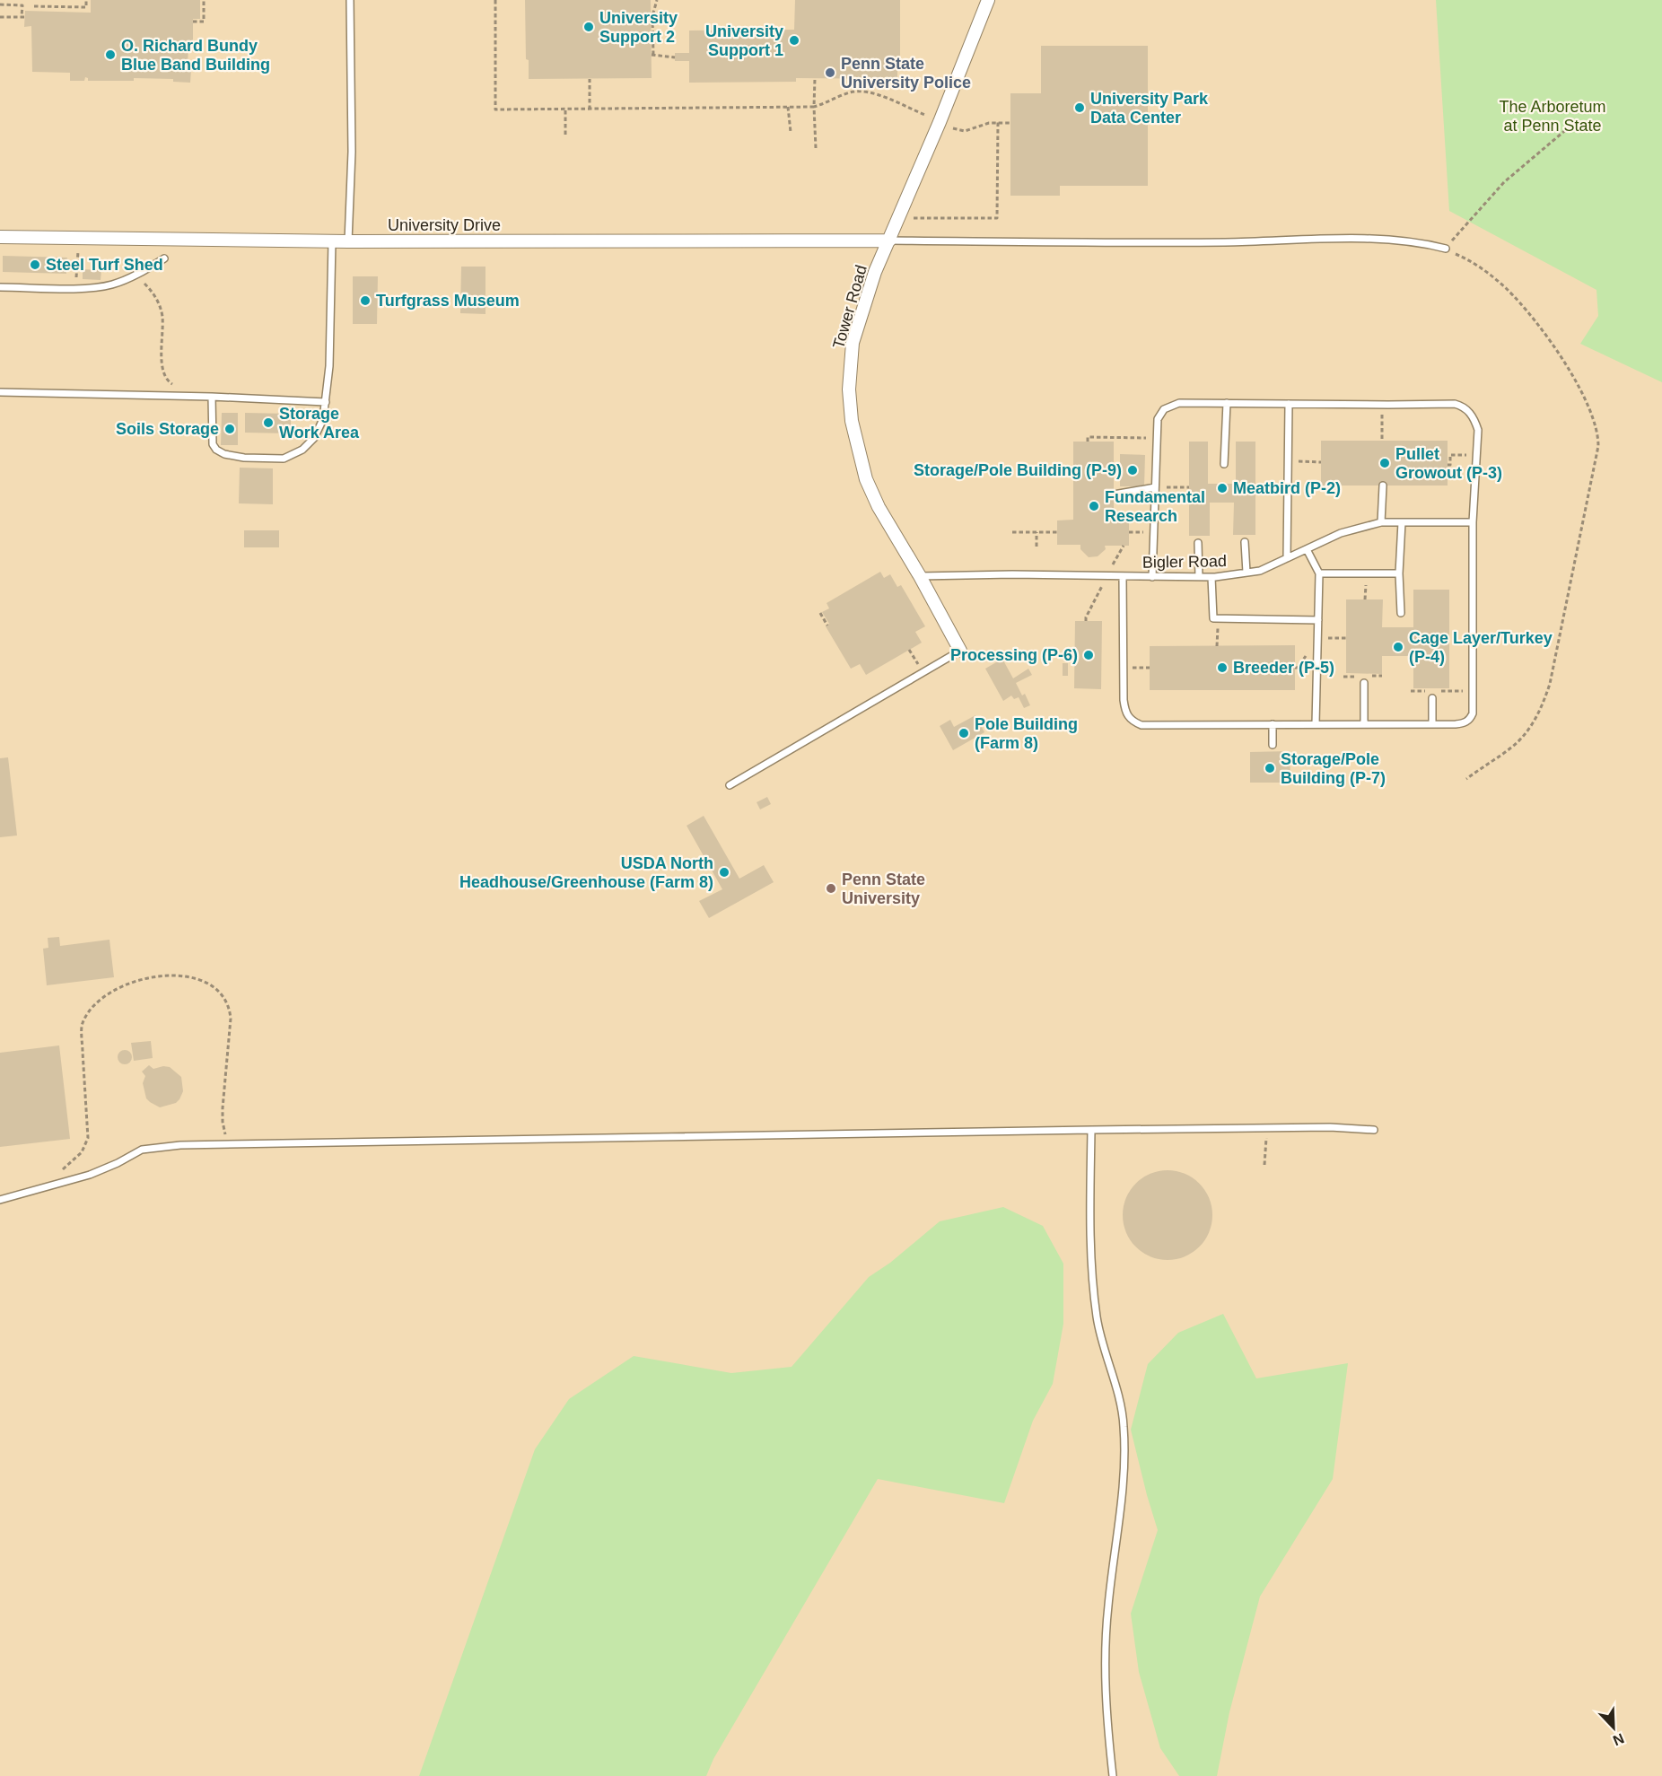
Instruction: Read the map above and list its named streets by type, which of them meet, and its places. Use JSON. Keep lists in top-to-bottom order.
{
  "streets": {
    "street": ["University Drive", "Tower Road"],
    "lane": ["Bigler Road"]
  },
  "crossings": [
    ["University Drive", "Tower Road"],
    ["Tower Road", "Bigler Road"]
  ],
  "parks": ["The Arboretum at Penn State"],
  "places": [
    "University Support 2",
    "University Support 1",
    "O. Richard Bundy Blue Band Building",
    "Penn State University Police",
    "University Park Data Center",
    "Steel Turf Shed",
    "Turfgrass Museum",
    "Storage Work Area",
    "Soils Storage",
    "Pullet Growout (P-3)",
    "Storage/Pole Building (P-9)",
    "Meatbird (P-2)",
    "Fundamental Research",
    "Cage Layer/Turkey (P-4)",
    "Processing (P-6)",
    "Breeder (P-5)",
    "Pole Building (Farm 8)",
    "Storage/Pole Building (P-7)",
    "USDA North Headhouse/Greenhouse (Farm 8)",
    "Penn State University"
  ],
  "north": "bottom right"
}
